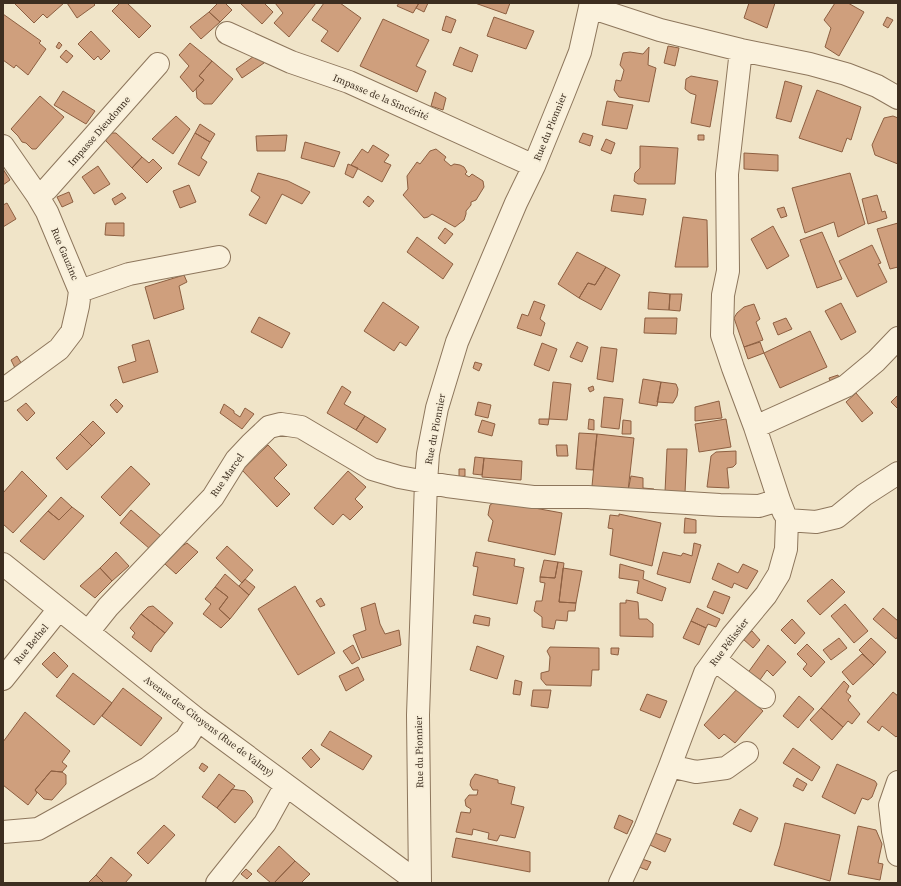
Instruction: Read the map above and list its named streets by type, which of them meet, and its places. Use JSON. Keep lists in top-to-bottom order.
{
  "streets": {
    "street": [
      "Impasse de la Sincérité",
      "Rue du Pionnier",
      "Impasse Dieudonne",
      "Rue Gauzinc",
      "Rue Marcel",
      "Rue Pélissier",
      "Rue Bethel",
      "Avenue des Citoyens (Rue de Valmy)"
    ]
  },
  "crossings": [
    ["Impasse de la Sincérité", "Rue du Pionnier"],
    ["Rue du Pionnier", "Rue Marcel"],
    ["Rue du Pionnier", "Avenue des Citoyens (Rue de Valmy)"],
    ["Impasse Dieudonne", "Rue Gauzinc"],
    ["Rue Marcel", "Avenue des Citoyens (Rue de Valmy)"],
    ["Rue Bethel", "Avenue des Citoyens (Rue de Valmy)"]
  ]
}
